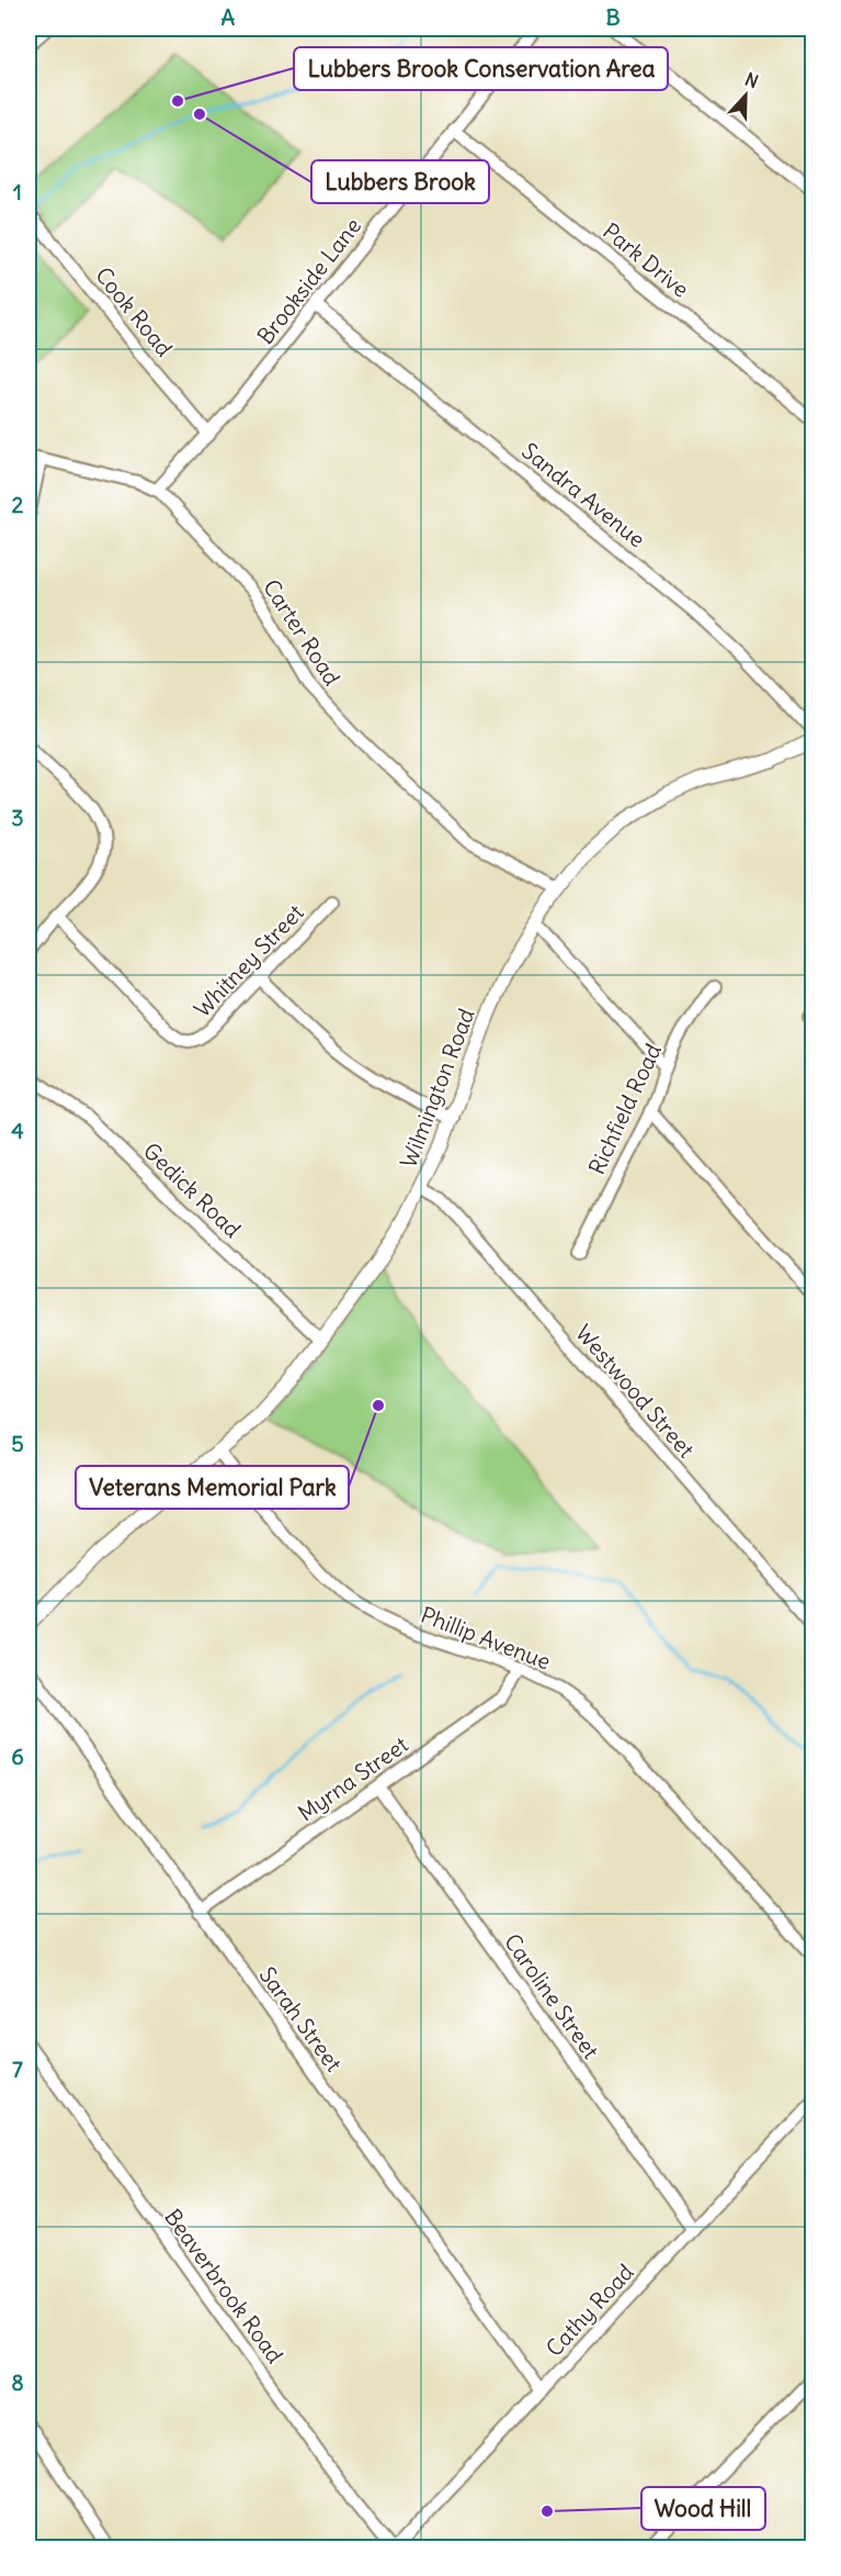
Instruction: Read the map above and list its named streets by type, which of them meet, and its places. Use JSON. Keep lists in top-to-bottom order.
{
  "streets": {
    "main road": ["Wilmington Road"],
    "street": [
      "Park Drive",
      "Brookside Lane",
      "Cook Road",
      "Sandra Avenue",
      "Carter Road",
      "Whitney Street",
      "Richfield Road",
      "Gedick Road",
      "Westwood Street",
      "Phillip Avenue",
      "Myrna Street",
      "Caroline Street",
      "Sarah Street",
      "Beaverbrook Road",
      "Cathy Road"
    ]
  },
  "crossings": [
    ["Park Drive", "Brookside Lane"],
    ["Brookside Lane", "Cook Road"],
    ["Brookside Lane", "Sandra Avenue"],
    ["Brookside Lane", "Carter Road"],
    ["Carter Road", "Wilmington Road"],
    ["Wilmington Road", "Gedick Road"],
    ["Wilmington Road", "Westwood Street"],
    ["Wilmington Road", "Phillip Avenue"],
    ["Phillip Avenue", "Myrna Street"],
    ["Myrna Street", "Caroline Street"],
    ["Myrna Street", "Sarah Street"],
    ["Caroline Street", "Cathy Road"],
    ["Sarah Street", "Cathy Road"]
  ],
  "places": [
    "Lubbers Brook Conservation Area",
    "Lubbers Brook",
    "Veterans Memorial Park",
    "Wood Hill"
  ],
  "north": "top",
  "grid": {
    "columns": ["A", "B"],
    "rows": [
      "1",
      "2",
      "3",
      "4",
      "5",
      "6",
      "7",
      "8"
    ]
  }
}
